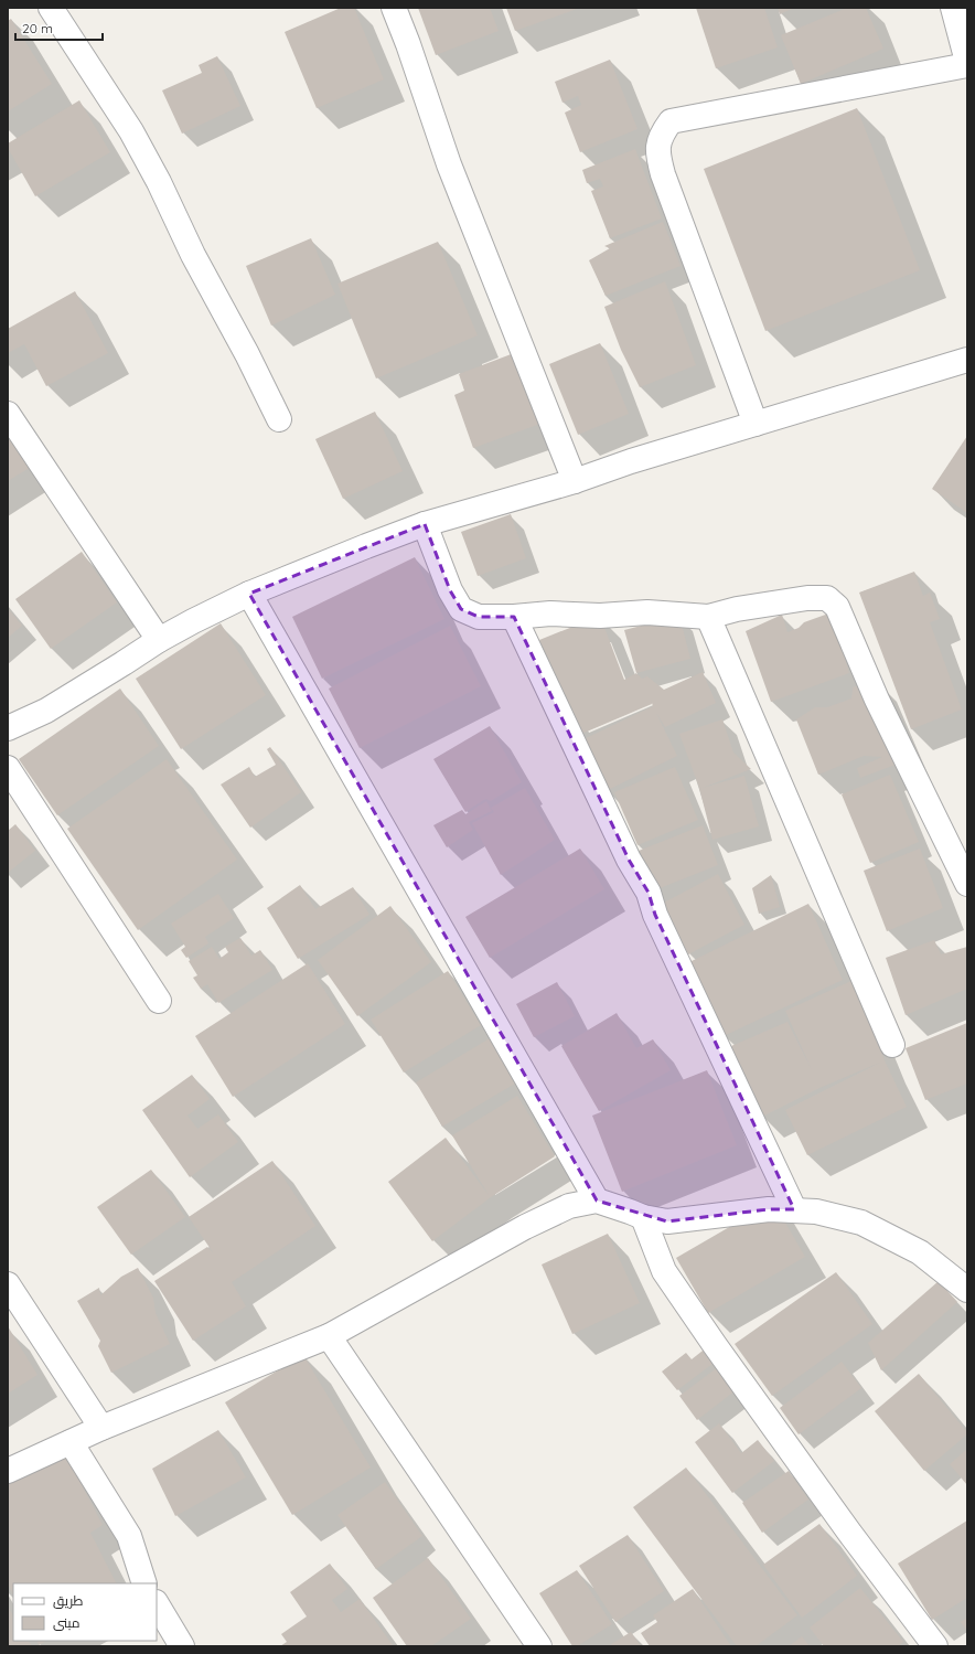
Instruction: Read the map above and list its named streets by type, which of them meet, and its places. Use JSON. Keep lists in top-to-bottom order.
{
  "legend": ["طريق", "مبنى"],
  "scale_bar": "20 m"
}
